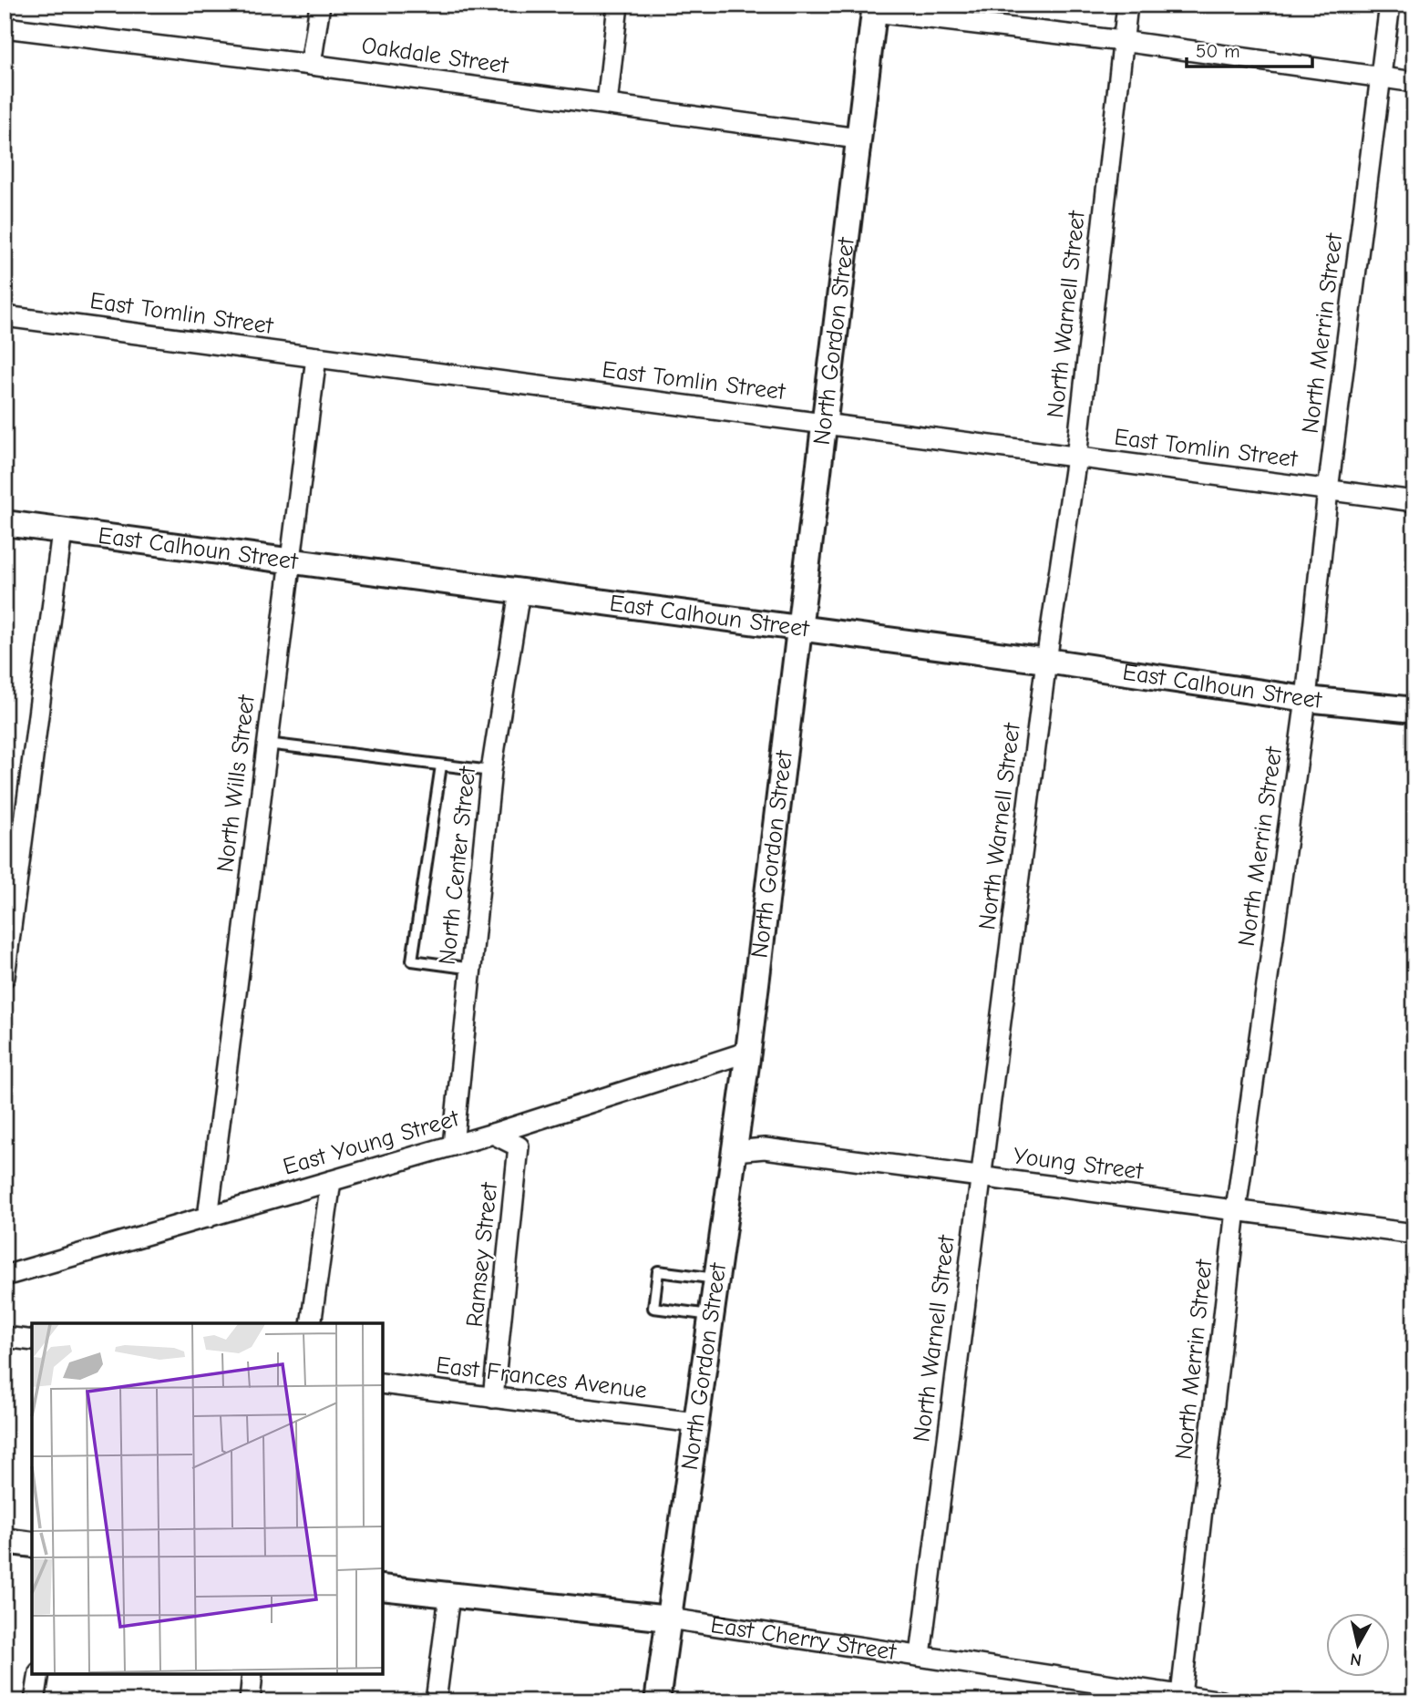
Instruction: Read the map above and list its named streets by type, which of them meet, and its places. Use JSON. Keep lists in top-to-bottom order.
{
  "streets": {
    "street": [
      "Oakdale Street",
      "East Tomlin Street",
      "North Warnell Street",
      "North Merrin Street",
      "North Gordon Street",
      "East Calhoun Street",
      "North Wills Street",
      "North Center Street",
      "East Young Street",
      "Young Street",
      "Ramsey Street",
      "East Frances Avenue",
      "East Cherry Street"
    ]
  },
  "crossings": [
    ["Oakdale Street", "North Gordon Street"],
    ["East Tomlin Street", "North Warnell Street"],
    ["East Tomlin Street", "North Merrin Street"],
    ["East Tomlin Street", "North Gordon Street"],
    ["East Tomlin Street", "North Wills Street"],
    ["North Warnell Street", "East Calhoun Street"],
    ["North Warnell Street", "Young Street"],
    ["North Warnell Street", "East Cherry Street"],
    ["North Merrin Street", "East Calhoun Street"],
    ["North Merrin Street", "Young Street"],
    ["North Merrin Street", "East Cherry Street"],
    ["North Gordon Street", "East Calhoun Street"],
    ["North Gordon Street", "East Young Street"],
    ["North Gordon Street", "Young Street"],
    ["North Gordon Street", "East Frances Avenue"],
    ["North Gordon Street", "East Cherry Street"],
    ["East Calhoun Street", "North Wills Street"],
    ["East Calhoun Street", "North Center Street"],
    ["North Wills Street", "East Young Street"],
    ["North Center Street", "East Young Street"],
    ["East Young Street", "Ramsey Street"],
    ["Ramsey Street", "East Frances Avenue"]
  ],
  "scale_bar": "50 m",
  "north": "bottom"
}
